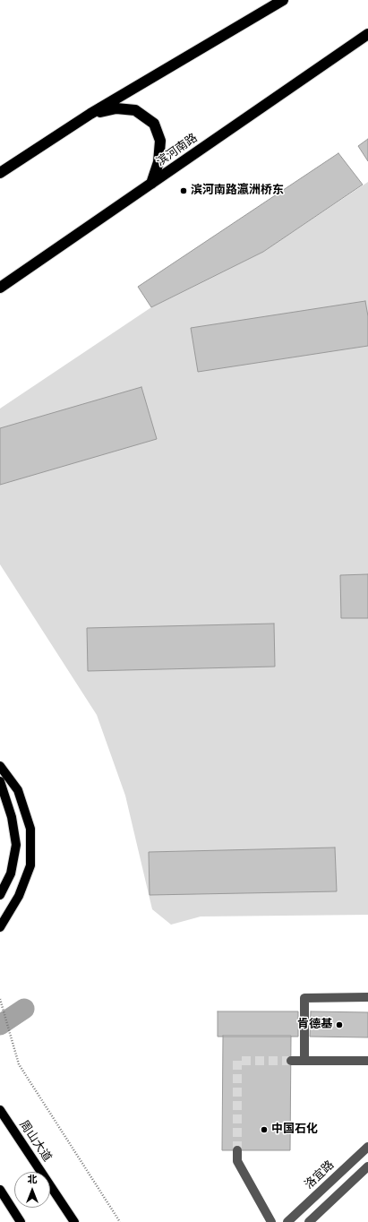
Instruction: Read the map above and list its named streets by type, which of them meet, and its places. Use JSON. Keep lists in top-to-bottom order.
{
  "streets": {
    "highway": ["滨河南路"],
    "main road": ["周山大道"],
    "street": ["洛宜路"]
  },
  "places": ["滨河南路瀛洲桥东", "肯德基", "中国石化"],
  "north": "top"
}
